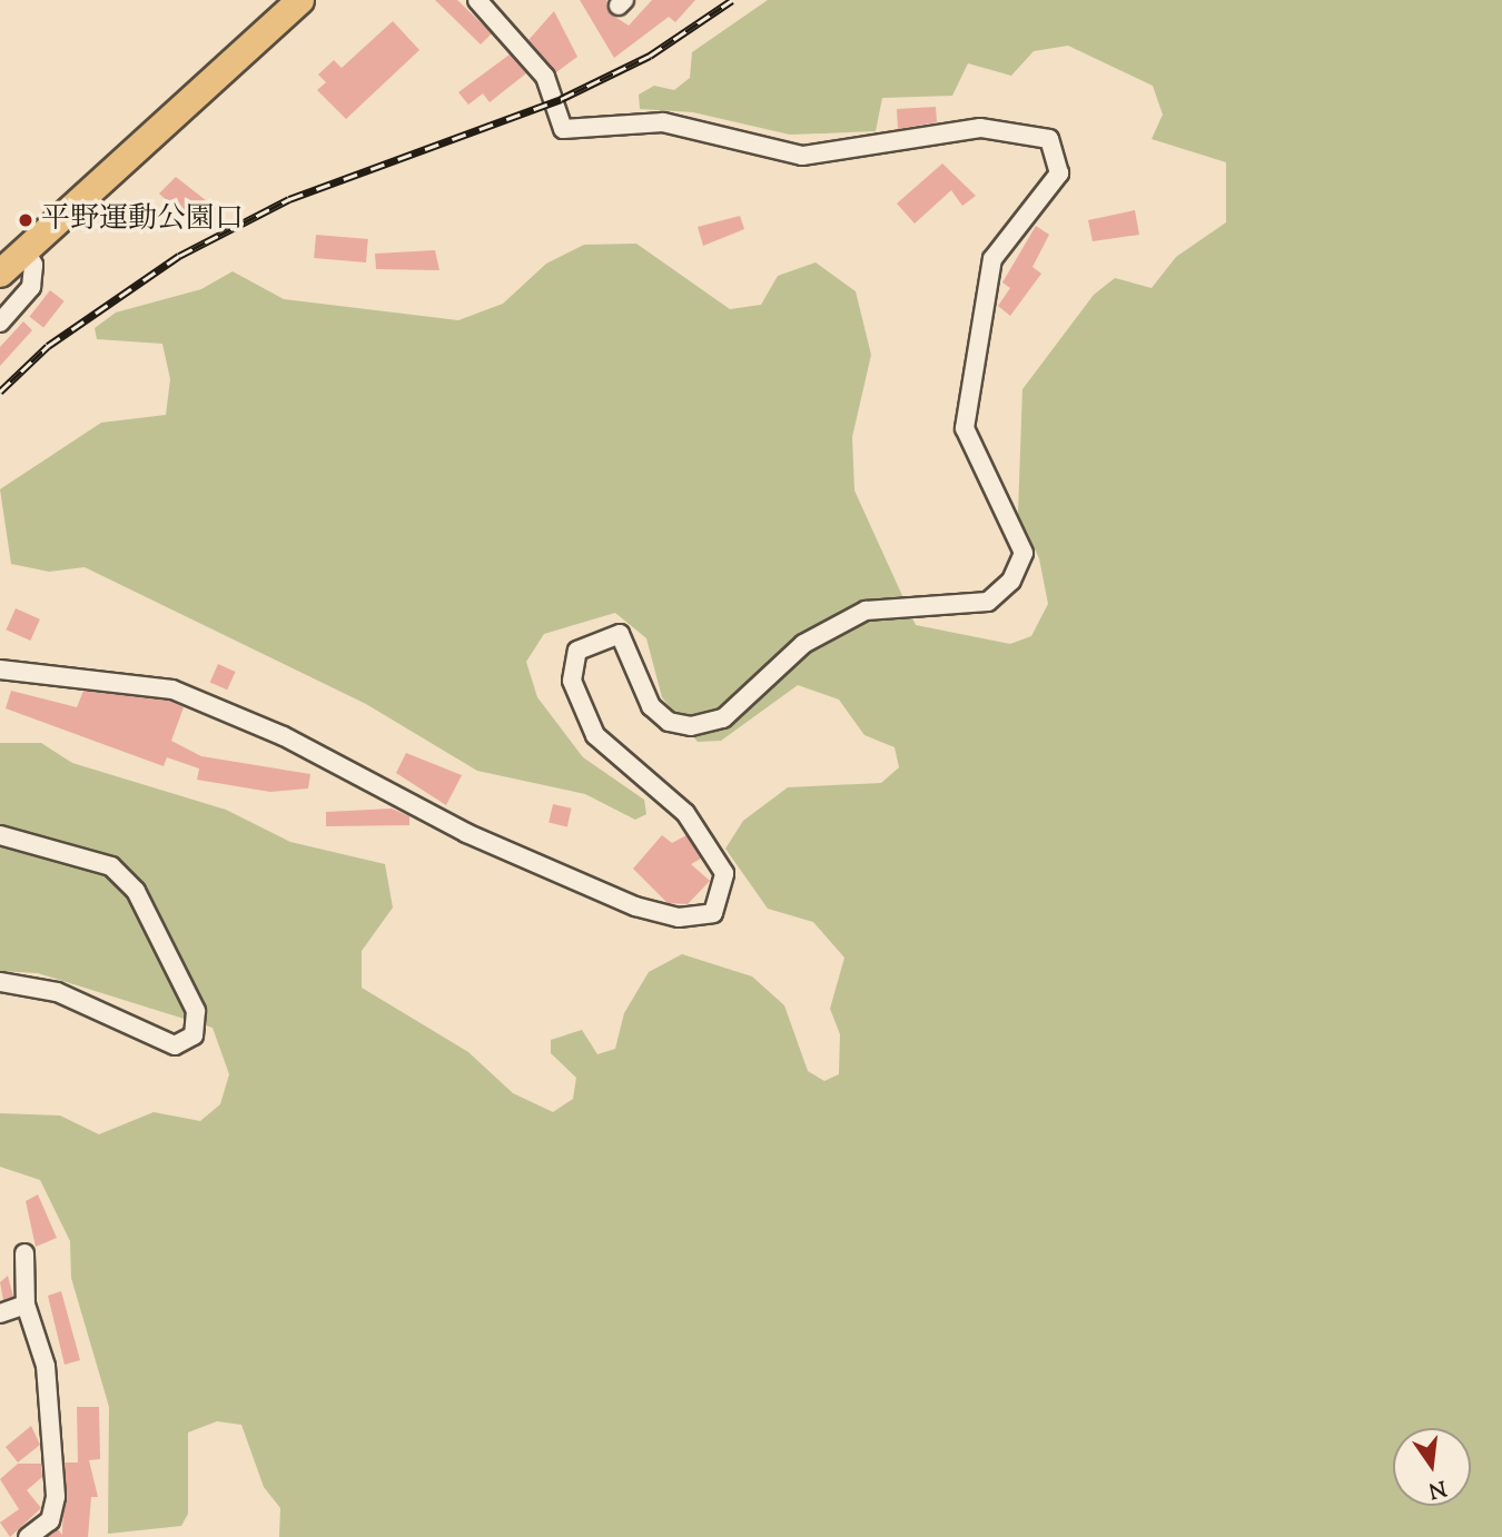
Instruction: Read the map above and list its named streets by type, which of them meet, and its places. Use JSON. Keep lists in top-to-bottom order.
{
  "places": ["平野運動公園口"],
  "north": "bottom"
}
